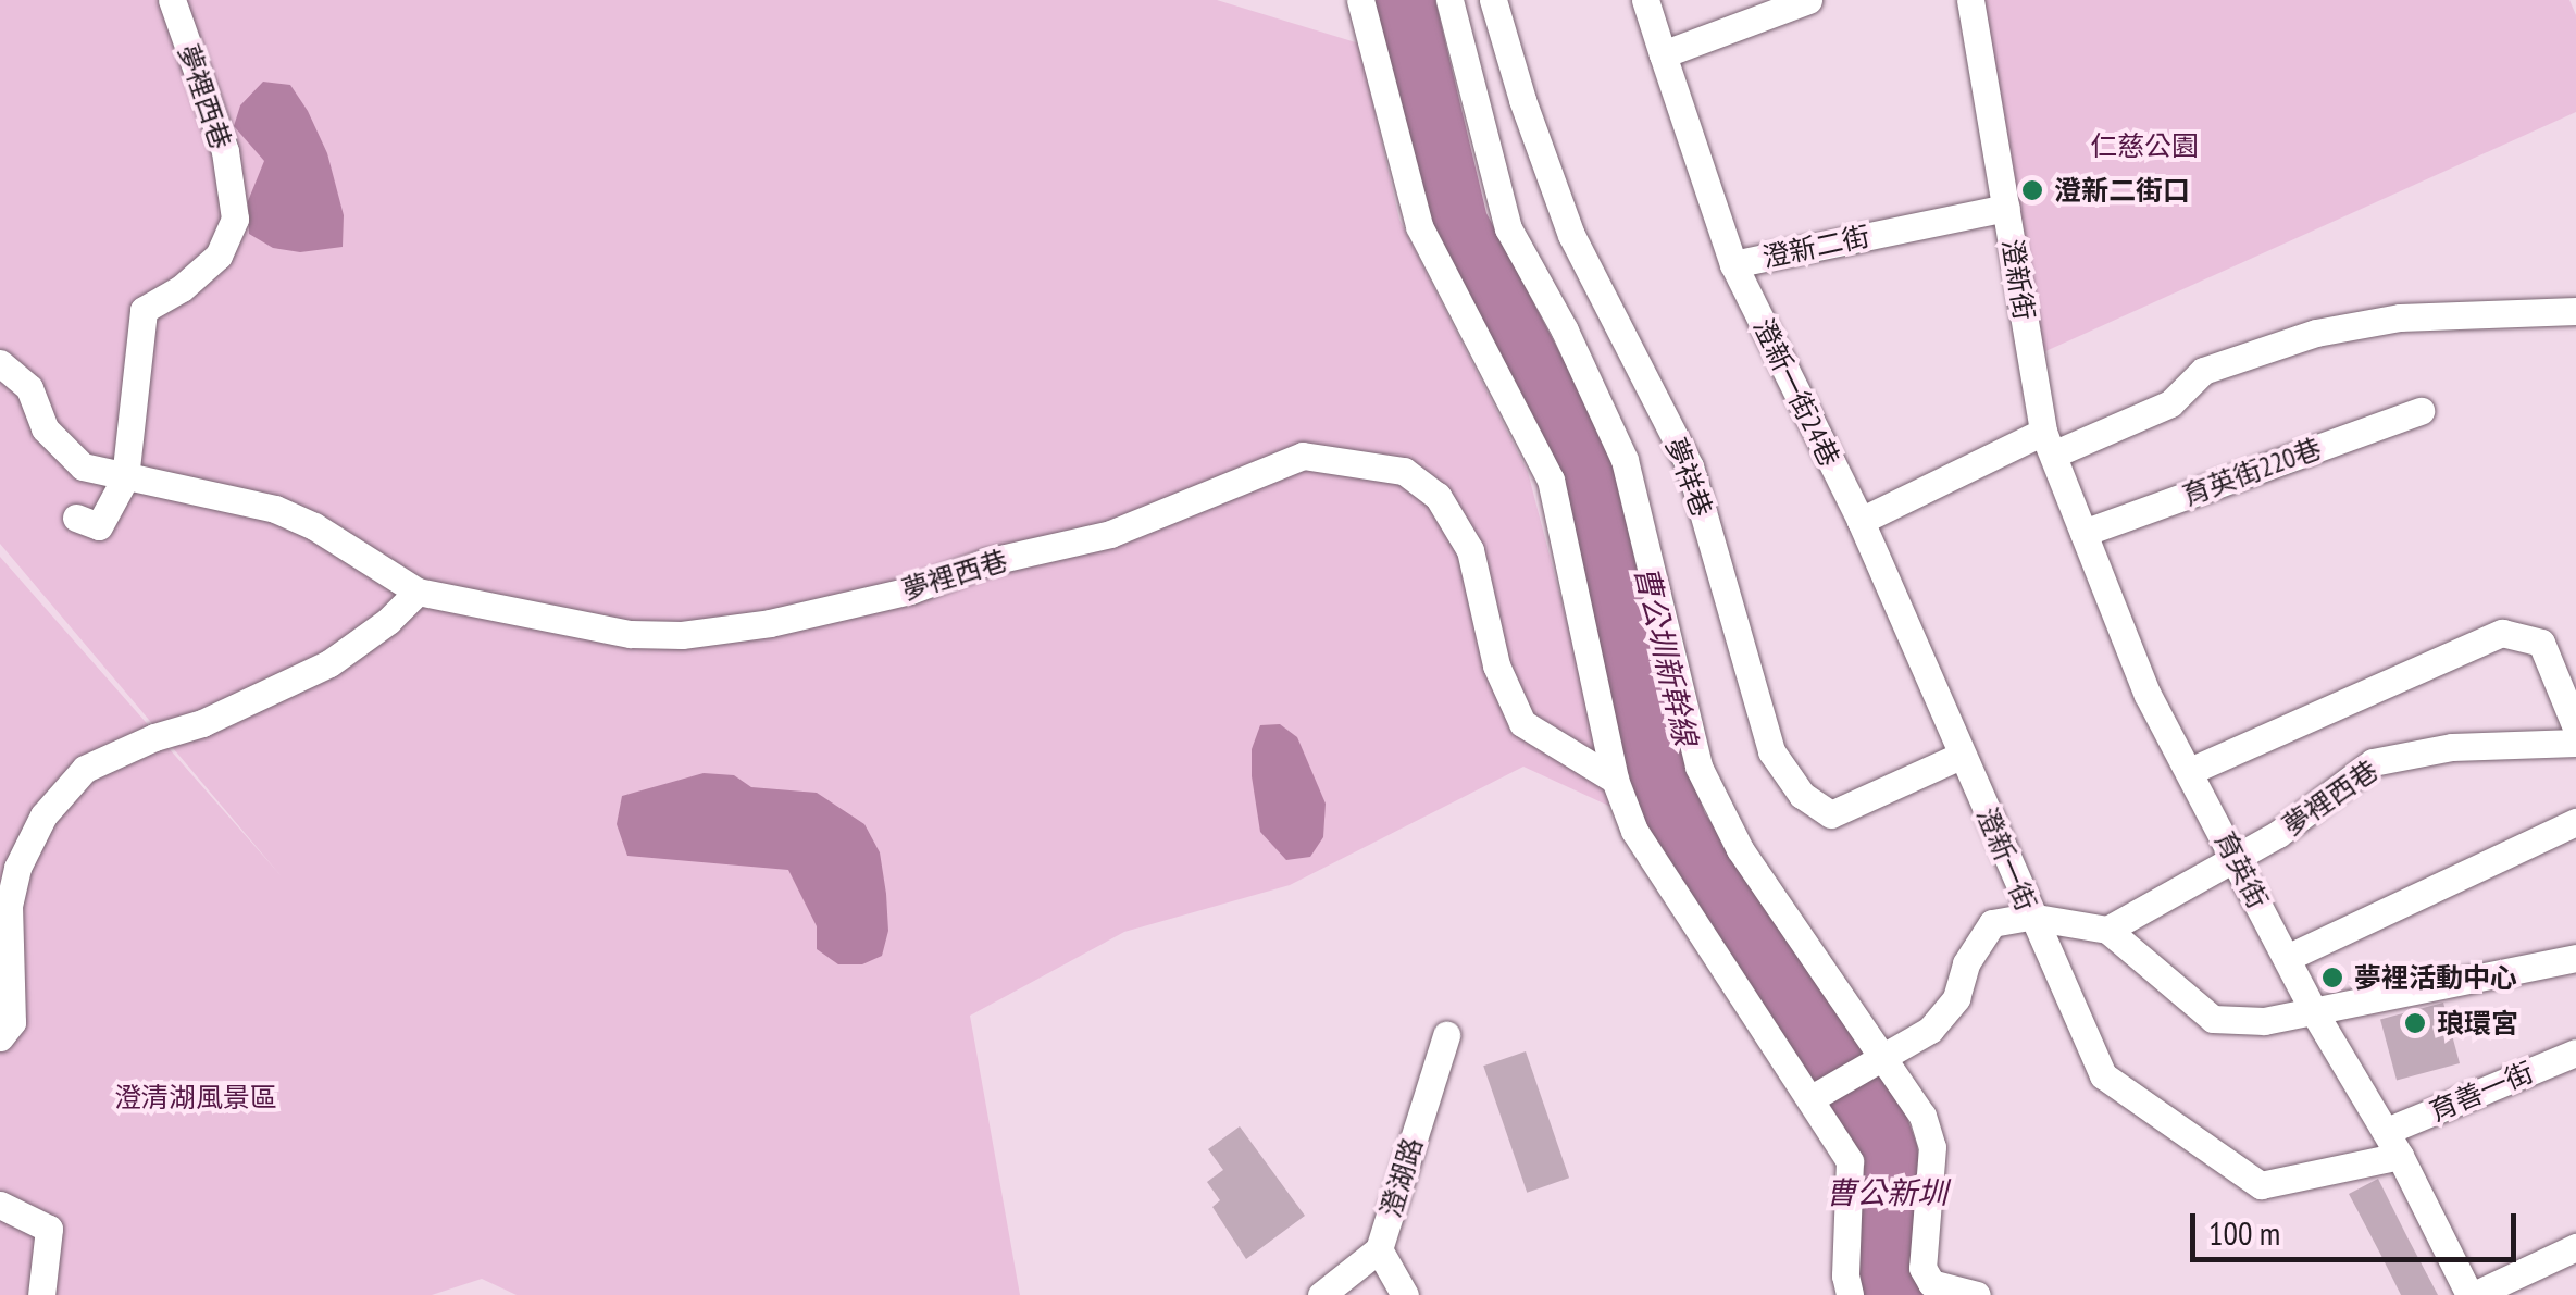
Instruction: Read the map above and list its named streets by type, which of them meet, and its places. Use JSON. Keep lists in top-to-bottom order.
{
  "streets": {
    "street": [
      "夢裡西巷",
      "澄新二街",
      "澄新街",
      "澄新一街24巷",
      "育英街220巷",
      "夢祥巷",
      "澄新一街",
      "育英街",
      "育善一街",
      "澄湖路"
    ]
  },
  "crossings": [
    ["夢裡西巷", "育英街"],
    ["澄新二街", "澄新街"],
    ["澄新二街", "澄新一街24巷"],
    ["澄新街", "育英街"],
    ["澄新一街24巷", "澄新一街"],
    ["育英街220巷", "育英街"],
    ["夢祥巷", "澄新一街"],
    ["澄新一街", "育英街"],
    ["澄新一街", "育善一街"],
    ["育英街", "育善一街"]
  ],
  "water": ["曹公圳新幹線", "曹公新圳"],
  "parks": ["仁慈公園", "澄清湖風景區"],
  "places": ["澄新二街口", "夢裡活動中心", "琅環宮"],
  "scale_bar": "100 m"
}
